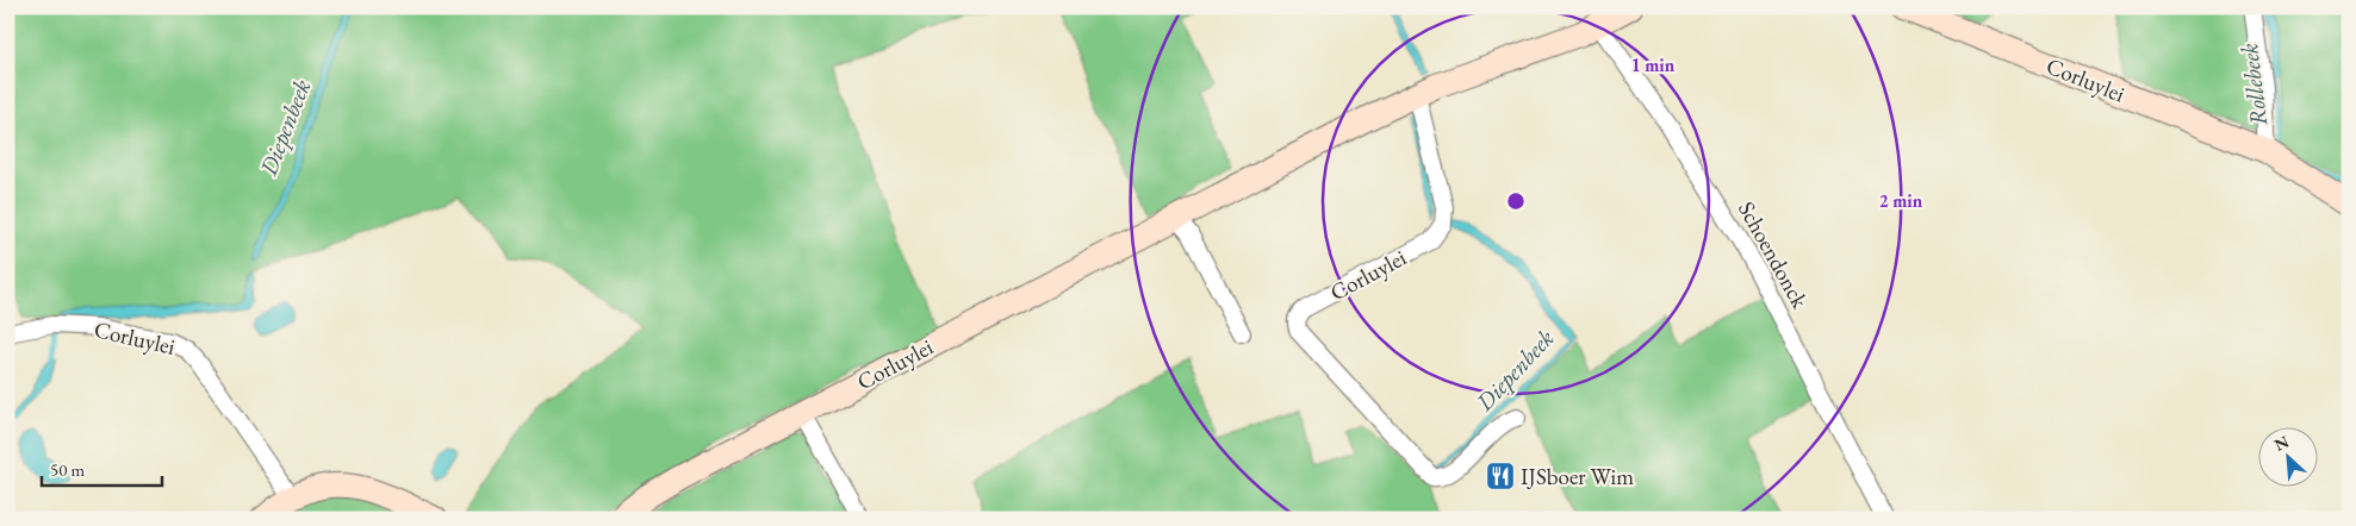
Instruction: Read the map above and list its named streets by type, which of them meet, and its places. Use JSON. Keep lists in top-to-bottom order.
{
  "streets": {
    "street": ["Corluylei", "Schoendonck"]
  },
  "crossings": [
    ["Corluylei", "Schoendonck"]
  ],
  "water": ["Rollebeek", "Diepenbeek"],
  "places": {
    "restaurant": ["IJSboer Wim"]
  },
  "scale_bar": "50 m",
  "north": "top left",
  "rings": ["1 min", "2 min"]
}
